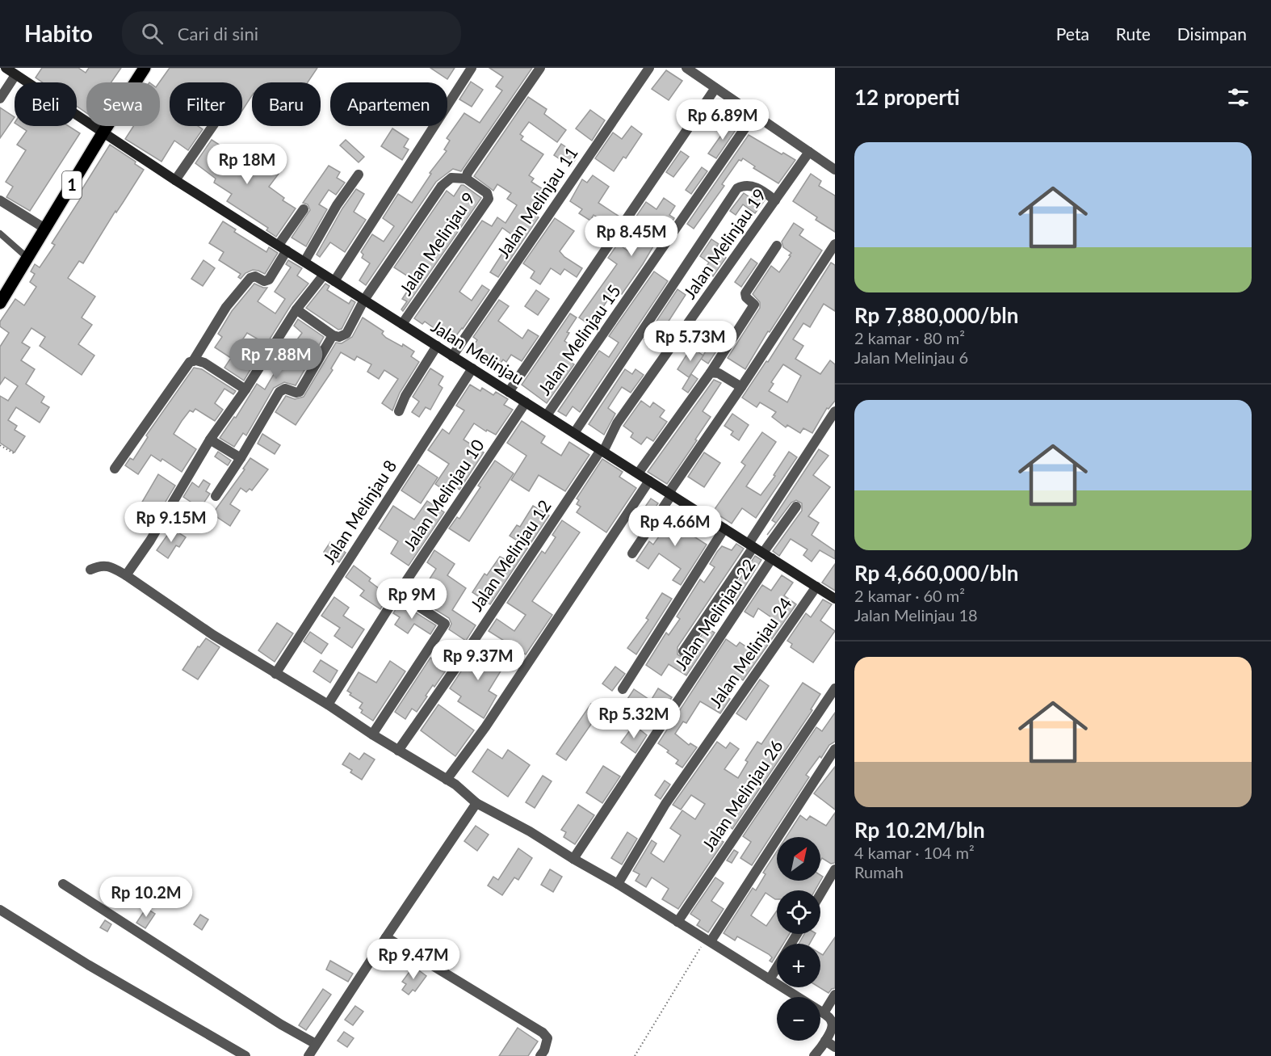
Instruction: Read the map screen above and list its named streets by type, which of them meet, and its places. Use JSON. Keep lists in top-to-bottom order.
{
  "streets": {
    "main road": ["1"],
    "street": [
      "Jalan Melinjau 11",
      "Jalan Melinjau 9",
      "Jalan Melinjau 19",
      "Jalan Melinjau 15",
      "Jalan Melinjau",
      "Jalan Melinjau 10",
      "Jalan Melinjau 8",
      "Jalan Melinjau 12",
      "Jalan Melinjau 22",
      "Jalan Melinjau 24",
      "Jalan Melinjau 26"
    ]
  },
  "crossings": [
    ["1", "Jalan Melinjau"],
    ["Jalan Melinjau 11", "Jalan Melinjau"],
    ["Jalan Melinjau 9", "Jalan Melinjau"],
    ["Jalan Melinjau 19", "Jalan Melinjau"],
    ["Jalan Melinjau 19", "Jalan Melinjau 12"],
    ["Jalan Melinjau 15", "Jalan Melinjau"],
    ["Jalan Melinjau", "Jalan Melinjau 10"],
    ["Jalan Melinjau", "Jalan Melinjau 8"],
    ["Jalan Melinjau", "Jalan Melinjau 12"],
    ["Jalan Melinjau", "Jalan Melinjau 22"],
    ["Jalan Melinjau", "Jalan Melinjau 24"]
  ],
  "north": "top right",
  "page": {
    "header": "Habito",
    "search": "Cari di sini",
    "nav": ["Peta", "Rute", "Disimpan"],
    "heading": "12 properti",
    "chip": [
      "Beli",
      "Sewa",
      "Filter",
      "Baru",
      "Apartemen"
    ],
    "price": [
      "Rp 6.89M",
      "Rp 18M",
      "Rp 8.45M",
      "Rp 5.73M",
      "Rp 7.88M",
      "Rp 9.15M",
      "Rp 4.66M",
      "Rp 9M",
      "Rp 9.37M",
      "Rp 5.32M",
      "Rp 10.2M",
      "Rp 9.47M"
    ],
    "list": [
      {
        "name": "Rp 7,880,000/bln",
        "note": "2 kamar · 80 m² · Jalan Melinjau 6"
      },
      {
        "name": "Rp 4,660,000/bln",
        "note": "2 kamar · 60 m² · Jalan Melinjau 18"
      },
      {
        "name": "Rp 10.2M/bln",
        "note": "4 kamar · 104 m² · Rumah"
      }
    ],
    "map_buttons": ["+", "−"]
  }
}
